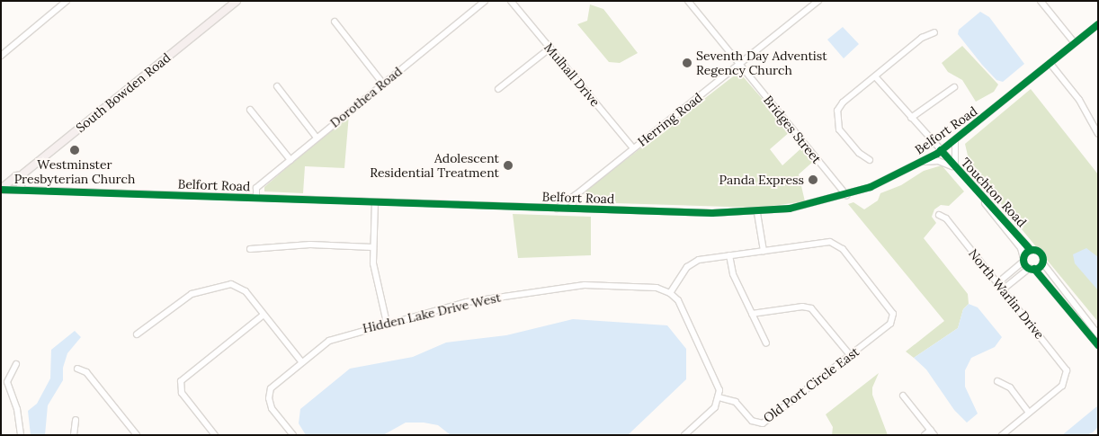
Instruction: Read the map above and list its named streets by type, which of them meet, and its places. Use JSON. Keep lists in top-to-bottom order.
{
  "streets": {
    "main road": ["South Bowden Road", "Belfort Road"],
    "street": [
      "Mulhall Drive",
      "Dorothea Road",
      "Herring Road",
      "Bridges Street",
      "Touchton Road",
      "North Warlin Drive",
      "Hidden Lake Drive West",
      "Old Port Circle East"
    ]
  },
  "crossings": [
    ["Mulhall Drive", "Herring Road"],
    ["South Bowden Road", "Belfort Road"],
    ["Dorothea Road", "Belfort Road"],
    ["Herring Road", "Bridges Street"],
    ["Herring Road", "Belfort Road"],
    ["Bridges Street", "Belfort Road"],
    ["Belfort Road", "Touchton Road"]
  ],
  "places": [
    "Seventh Day Adventist Regency Church",
    "Westminster Presbyterian Church",
    "Adolescent Residential Treatment",
    "Panda Express"
  ]
}
